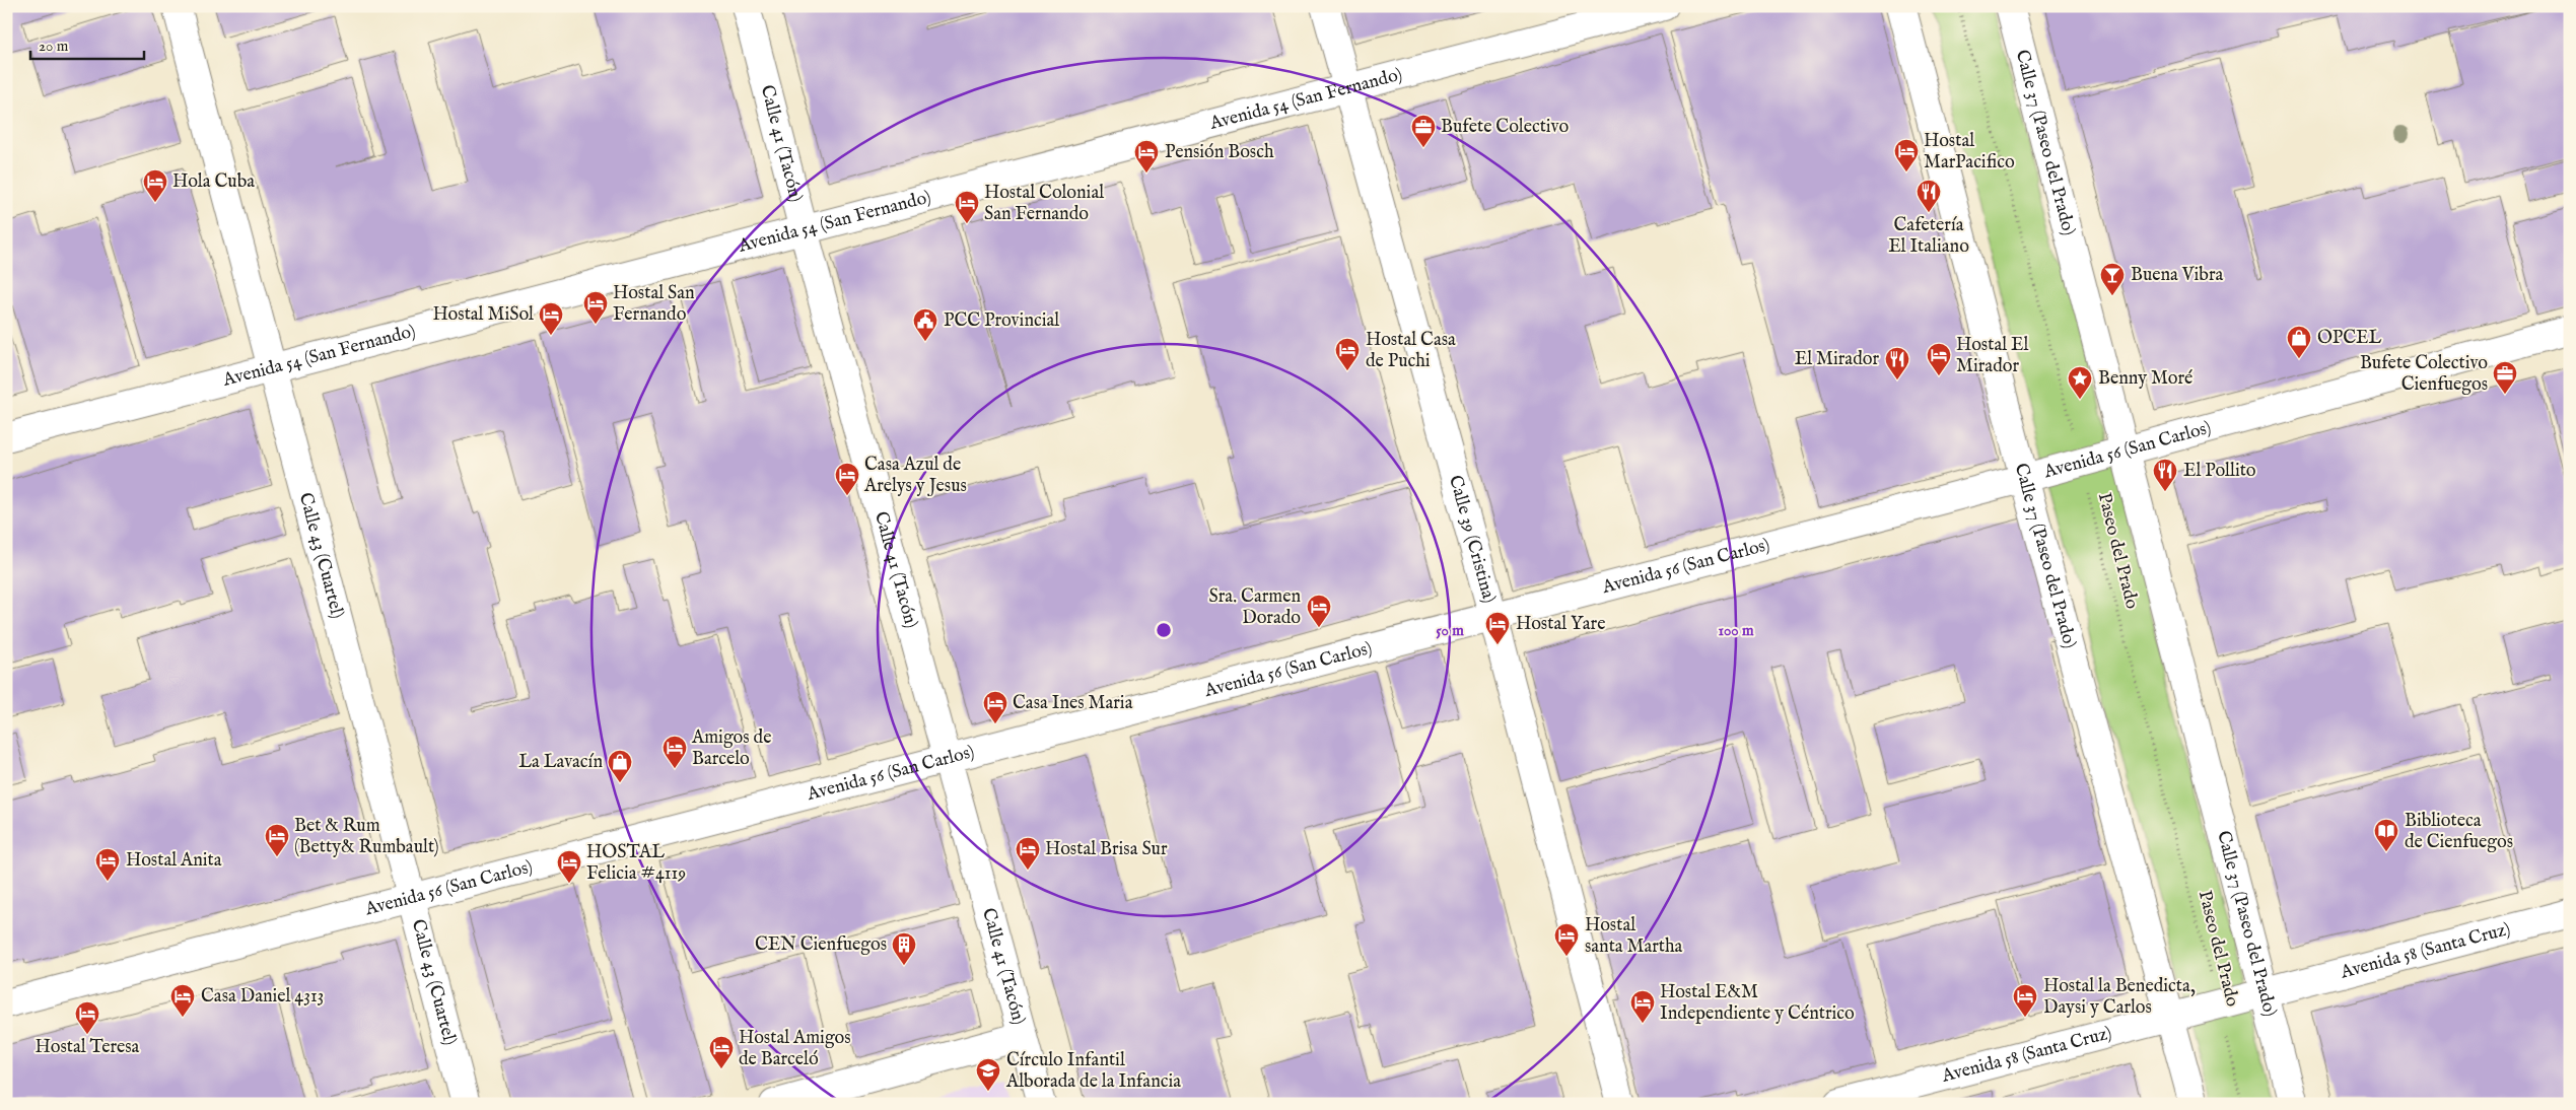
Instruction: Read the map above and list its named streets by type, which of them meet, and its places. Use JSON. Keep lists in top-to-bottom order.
{
  "streets": {
    "main road": [
      "Avenida 54 (San Fernando)",
      "Calle 37 (Paseo del Prado)",
      "Calle 41 (Tacón)",
      "Avenida 56 (San Carlos)",
      "Calle 39 (Cristina)",
      "Calle 43 (Cuartel)",
      "Avenida 58 (Santa Cruz)"
    ],
    "path": ["Paseo del Prado"]
  },
  "crossings": [
    ["Avenida 54 (San Fernando)", "Calle 41 (Tacón)"],
    ["Avenida 54 (San Fernando)", "Calle 39 (Cristina)"],
    ["Avenida 54 (San Fernando)", "Calle 43 (Cuartel)"],
    ["Calle 37 (Paseo del Prado)", "Avenida 56 (San Carlos)"],
    ["Calle 37 (Paseo del Prado)", "Avenida 58 (Santa Cruz)"],
    ["Calle 41 (Tacón)", "Avenida 56 (San Carlos)"],
    ["Avenida 56 (San Carlos)", "Calle 39 (Cristina)"],
    ["Avenida 56 (San Carlos)", "Paseo del Prado"],
    ["Avenida 56 (San Carlos)", "Calle 43 (Cuartel)"],
    ["Paseo del Prado", "Avenida 58 (Santa Cruz)"]
  ],
  "places": {
    "office": ["Bufete Colectivo", "Bufete Colectivo Cienfuegos"],
    "hotel": [
      "Hostal MarPacifico",
      "Pensión Bosch",
      "Hola Cuba",
      "Hostal Colonial San Fernando",
      "Hostal San Fernando",
      "Hostal MiSol",
      "Hostal Casa de Puchi",
      "Hostal El Mirador",
      "Casa Azul de Arelys y Jesus",
      "Sra. Carmen Dorado",
      "Hostal Yare",
      "Casa Ines Maria",
      "Amigos de Barcelo",
      "Bet & Rum (Betty& Rumbault)",
      "Hostal Brisa Sur",
      "Hostal Anita",
      "HOSTAL Felicia #4119",
      "Hostal santa Martha",
      "Casa Daniel 4313",
      "Hostal la Benedicta, Daysi y Carlos",
      "Hostal E&M Independiente y Céntrico",
      "Hostal Teresa",
      "Hostal Amigos de Barceló"
    ],
    "restaurant": ["Cafetería El Italiano", "El Mirador", "El Pollito"],
    "bar": ["Buena Vibra"],
    "public building": ["PCC Provincial"],
    "shop": ["OPCEL", "La Lavacín"],
    "place": ["Benny Moré"],
    "library": ["Biblioteca de Cienfuegos"],
    "building": ["CEN Cienfuegos"],
    "school or university": ["Círculo Infantil Alborada de la Infancia"]
  },
  "scale_bar": "20 m",
  "rings": ["50 m", "100 m"]
}
